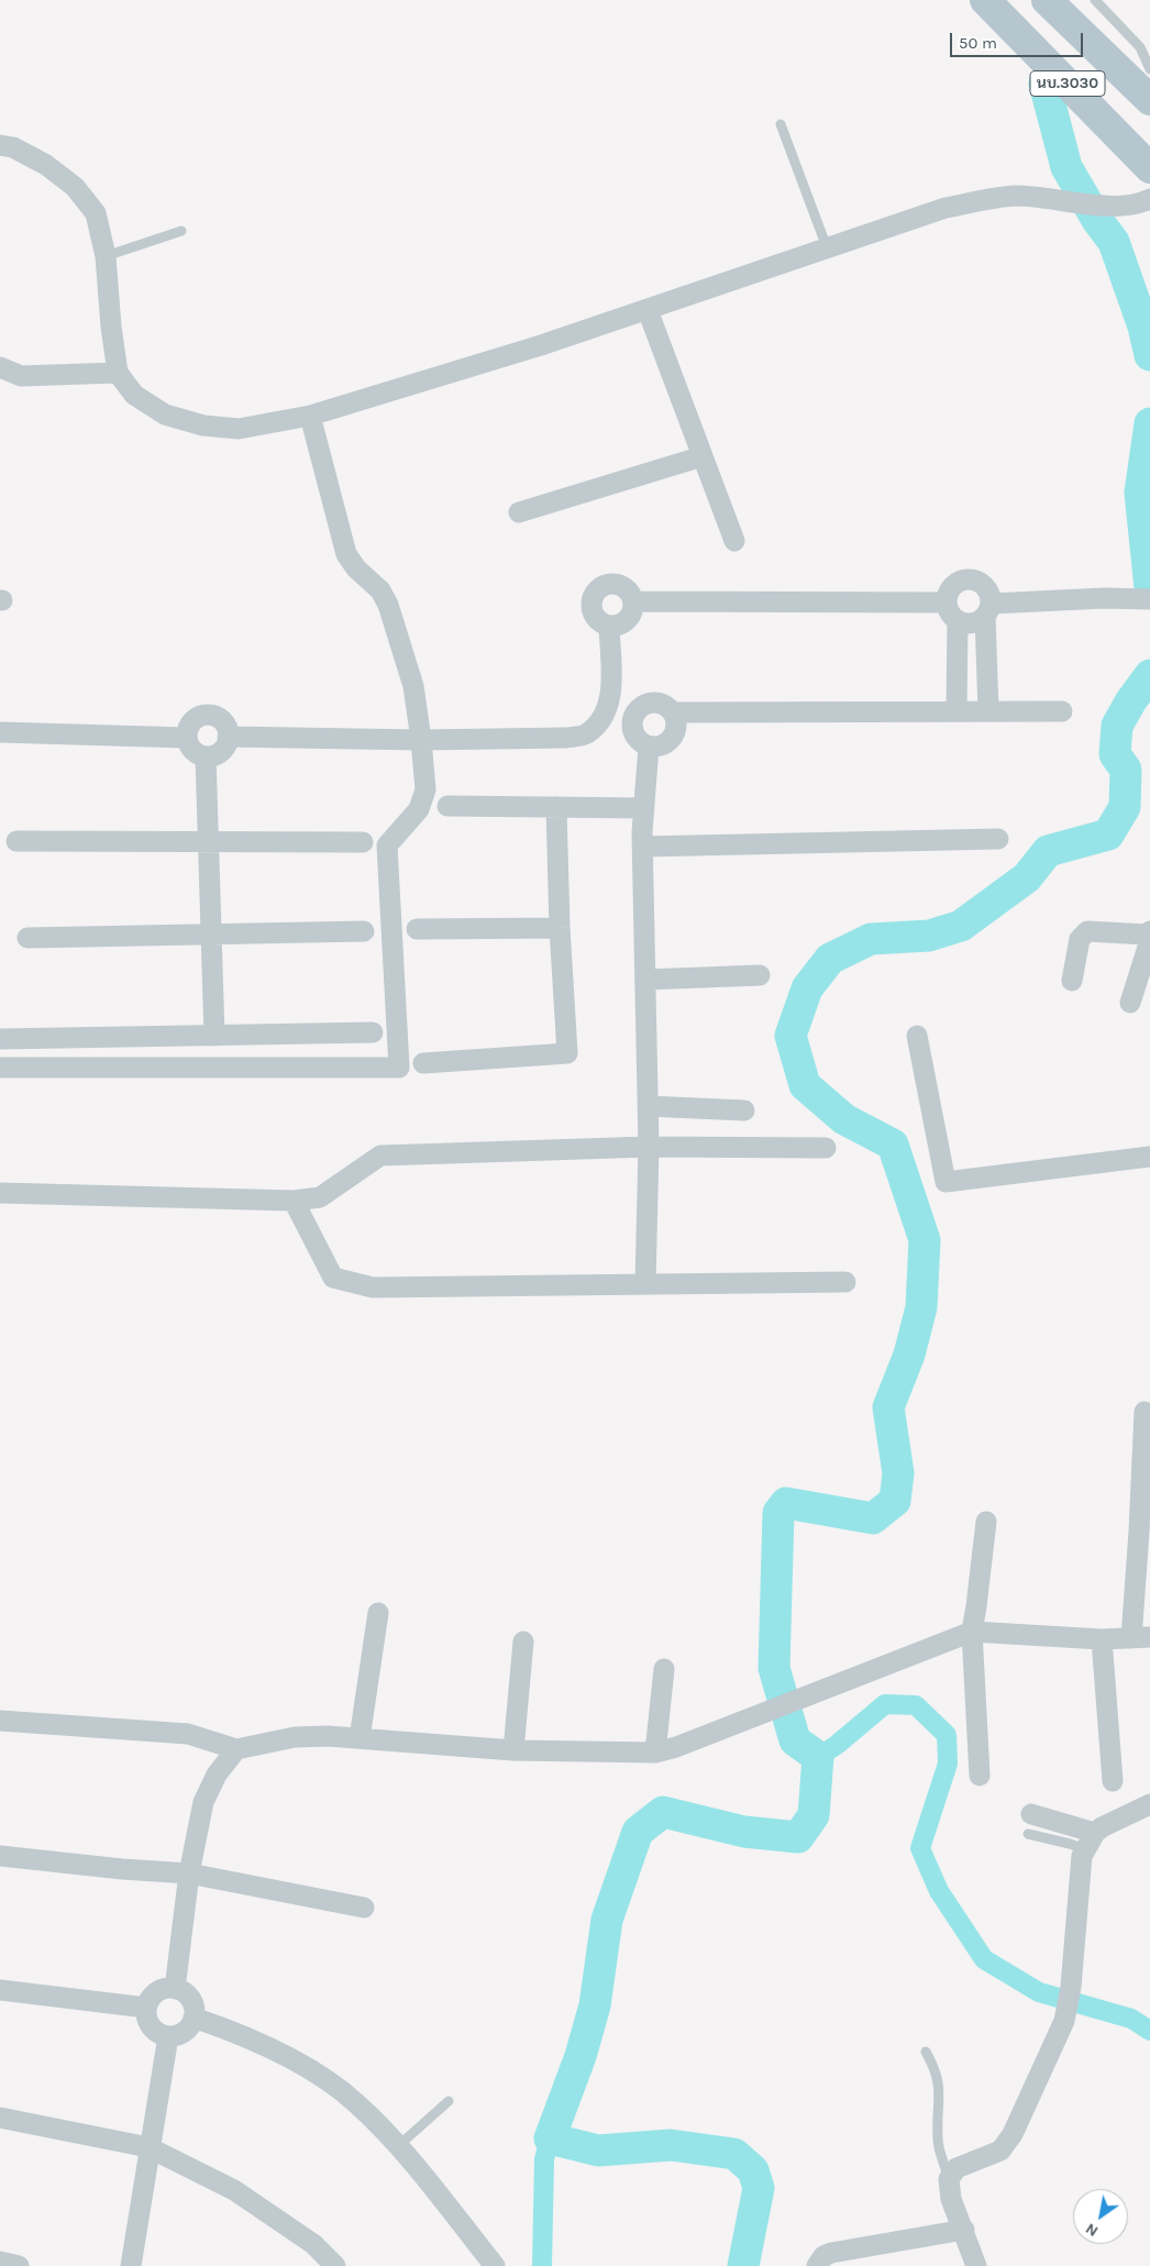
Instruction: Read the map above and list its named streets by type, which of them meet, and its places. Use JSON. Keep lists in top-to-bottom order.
{
  "streets": {
    "main road": ["นบ.3030"]
  },
  "scale_bar": "50 m",
  "north": "bottom left"
}
